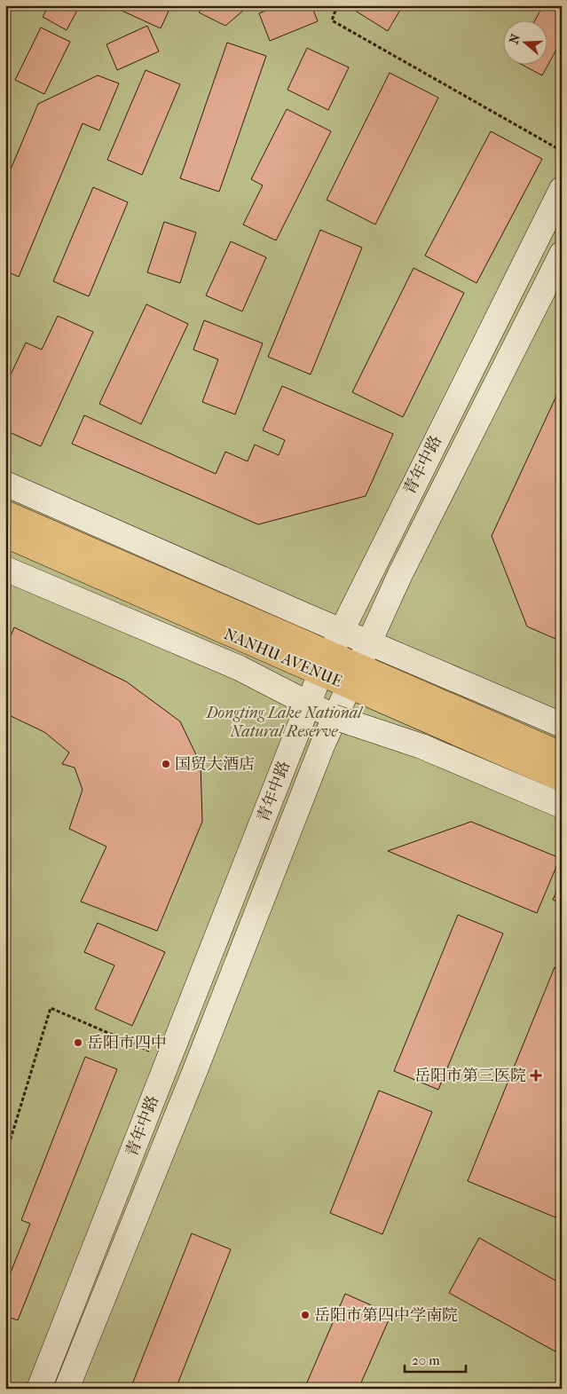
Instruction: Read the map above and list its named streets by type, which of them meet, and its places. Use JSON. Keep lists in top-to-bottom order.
{
  "streets": {
    "main road": ["青年中路", "NANHU AVENUE"]
  },
  "crossings": [
    ["青年中路", "NANHU AVENUE"]
  ],
  "parks": ["Dongting Lake National Natural Reserve"],
  "places": {
    "other": ["国贸大酒店", "岳阳市四中", "岳阳市第四中学南院"],
    "health": ["岳阳市第三医院"]
  },
  "scale_bar": "20 m",
  "north": "left"
}
